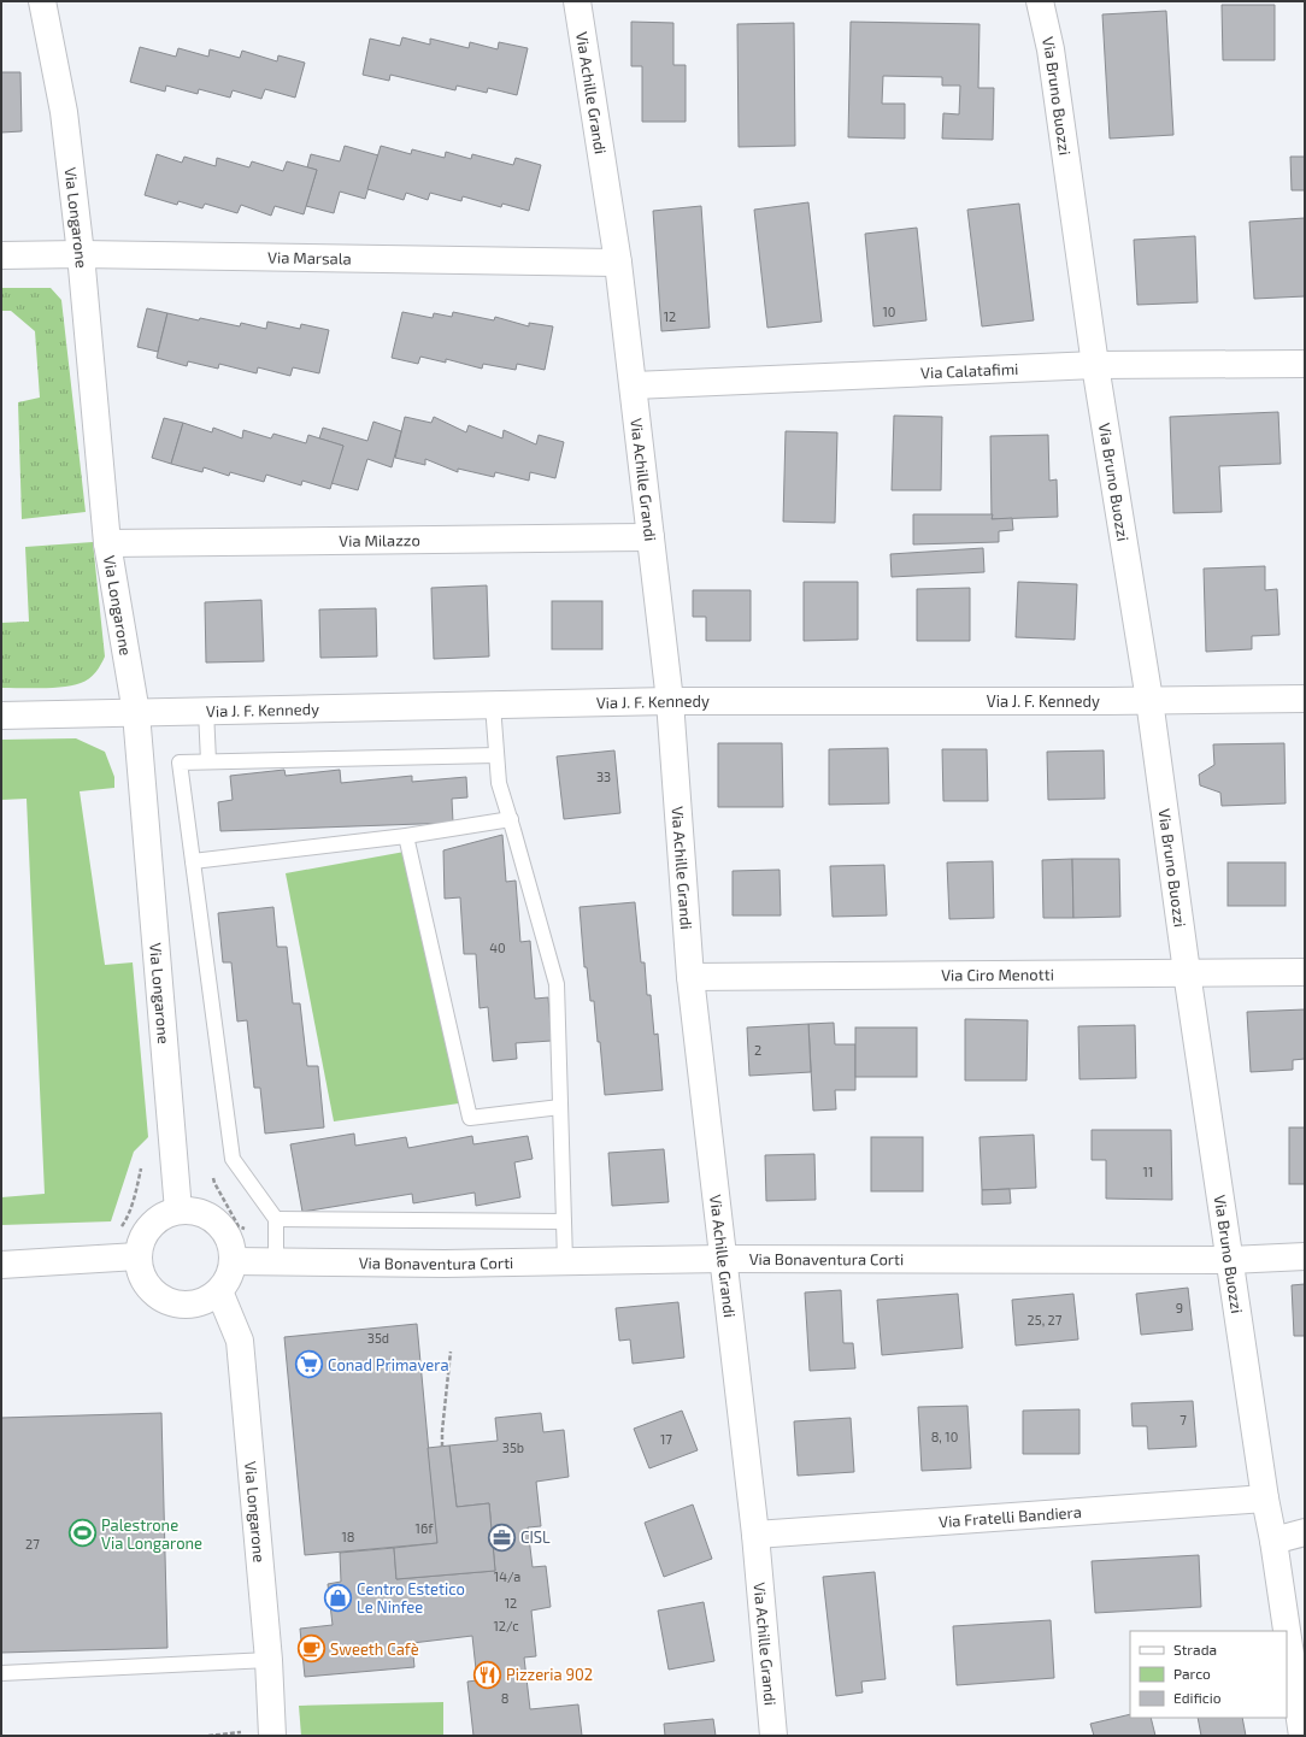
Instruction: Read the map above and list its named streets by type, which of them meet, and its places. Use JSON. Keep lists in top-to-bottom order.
{
  "streets": {
    "street": [
      "Via Achille Grandi",
      "Via Bruno Buozzi",
      "Via Longarone",
      "Via Marsala",
      "Via Calatafimi",
      "Via Milazzo",
      "Via J. F. Kennedy",
      "Via Ciro Menotti",
      "Via Bonaventura Corti",
      "Via Fratelli Bandiera"
    ]
  },
  "crossings": [
    ["Via Achille Grandi", "Via Marsala"],
    ["Via Achille Grandi", "Via Calatafimi"],
    ["Via Achille Grandi", "Via Milazzo"],
    ["Via Achille Grandi", "Via J. F. Kennedy"],
    ["Via Achille Grandi", "Via Ciro Menotti"],
    ["Via Achille Grandi", "Via Bonaventura Corti"],
    ["Via Achille Grandi", "Via Fratelli Bandiera"],
    ["Via Bruno Buozzi", "Via Calatafimi"],
    ["Via Bruno Buozzi", "Via J. F. Kennedy"],
    ["Via Bruno Buozzi", "Via Ciro Menotti"],
    ["Via Bruno Buozzi", "Via Bonaventura Corti"],
    ["Via Bruno Buozzi", "Via Fratelli Bandiera"],
    ["Via Longarone", "Via Marsala"],
    ["Via Longarone", "Via Milazzo"],
    ["Via Longarone", "Via J. F. Kennedy"],
    ["Via Longarone", "Via Bonaventura Corti"]
  ],
  "places": {
    "supermarket": ["Conad Primavera"],
    "sports": ["Palestrone Via Longarone"],
    "office": ["CISL"],
    "shop": ["Centro Estetico Le Ninfee"],
    "cafe": ["Sweeth Cafè"],
    "restaurant": ["Pizzeria 902"]
  },
  "house_numbers": [
    "10",
    "12",
    "33",
    "40",
    "2",
    "11",
    "9",
    "25, 27",
    "35d",
    "7",
    "8, 10",
    "17",
    "35b",
    "16f",
    "18",
    "27",
    "14/a",
    "12",
    "12/c",
    "8"
  ],
  "legend": ["Strada", "Parco", "Edificio"]
}
